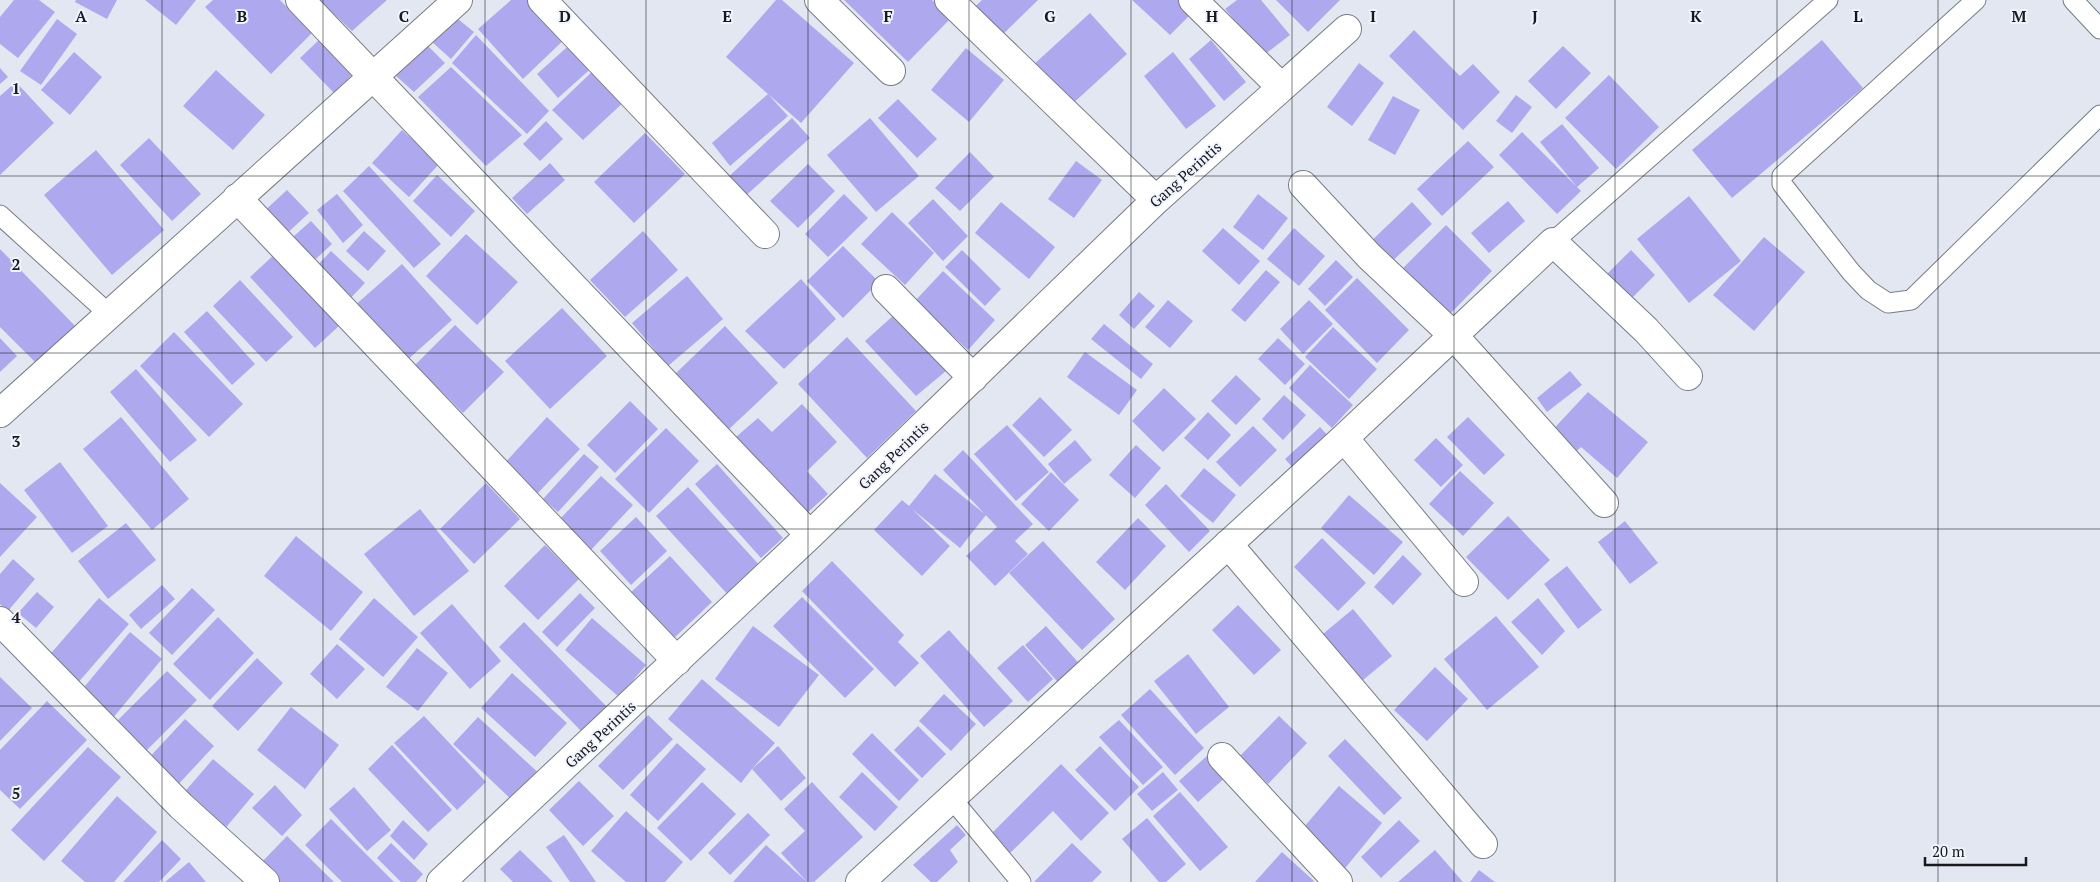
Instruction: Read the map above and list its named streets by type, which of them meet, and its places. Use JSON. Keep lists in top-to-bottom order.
{
  "streets": {
    "street": ["Gang Perintis"]
  },
  "scale_bar": "20 m",
  "grid": {
    "columns": [
      "A",
      "B",
      "C",
      "D",
      "E",
      "F",
      "G",
      "H",
      "I",
      "J",
      "K",
      "L",
      "M"
    ],
    "rows": [
      "1",
      "2",
      "3",
      "4",
      "5"
    ]
  }
}
